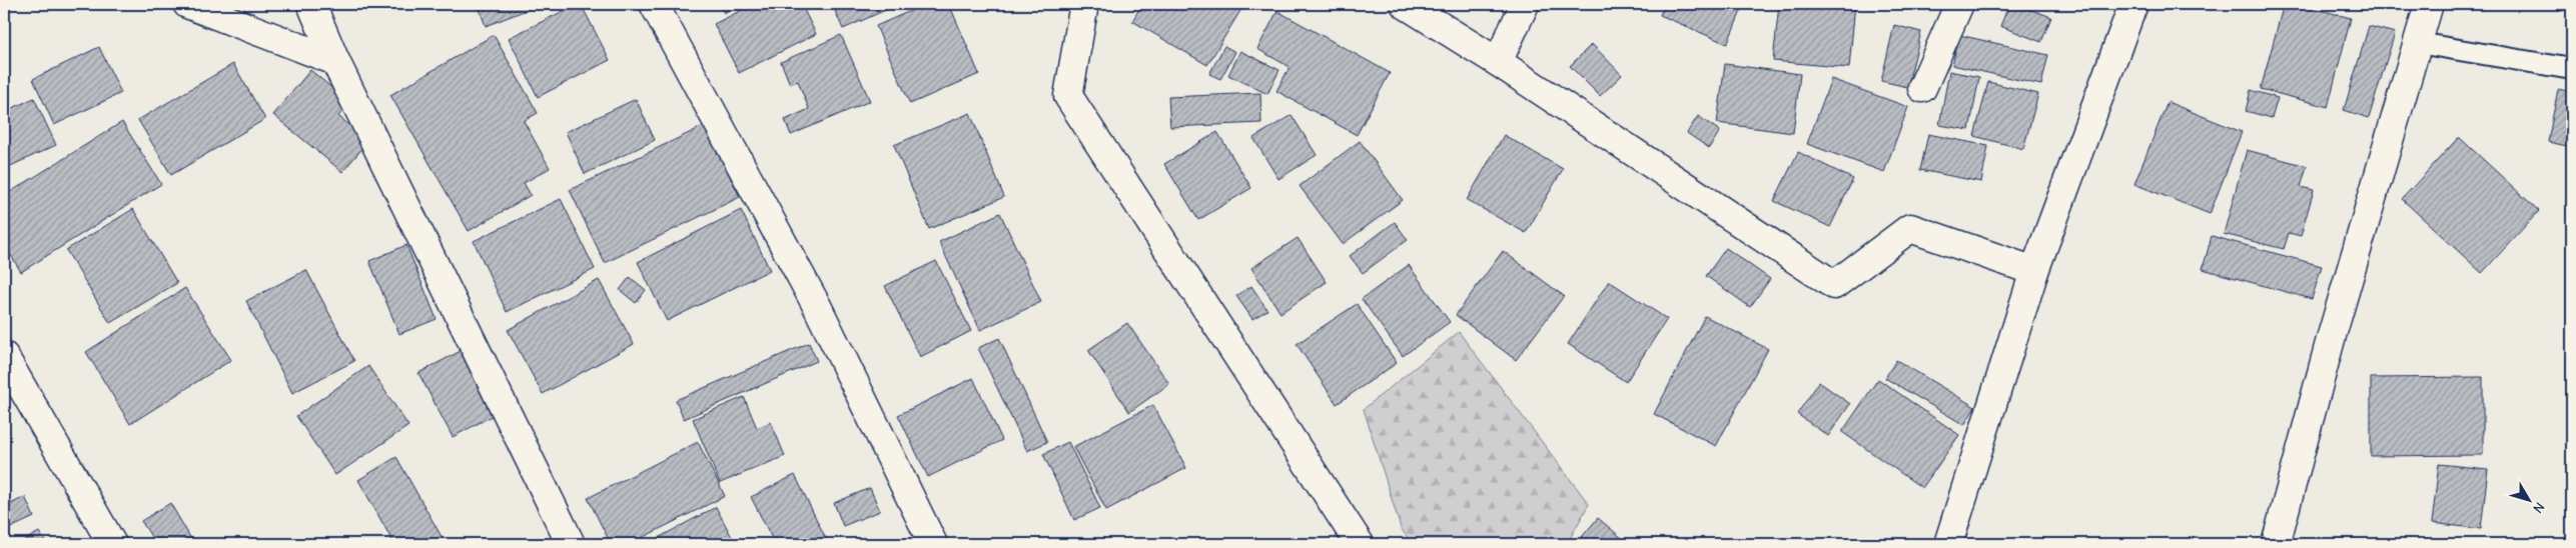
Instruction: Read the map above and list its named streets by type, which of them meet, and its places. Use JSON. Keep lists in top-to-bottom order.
{
  "north": "bottom right"
}
